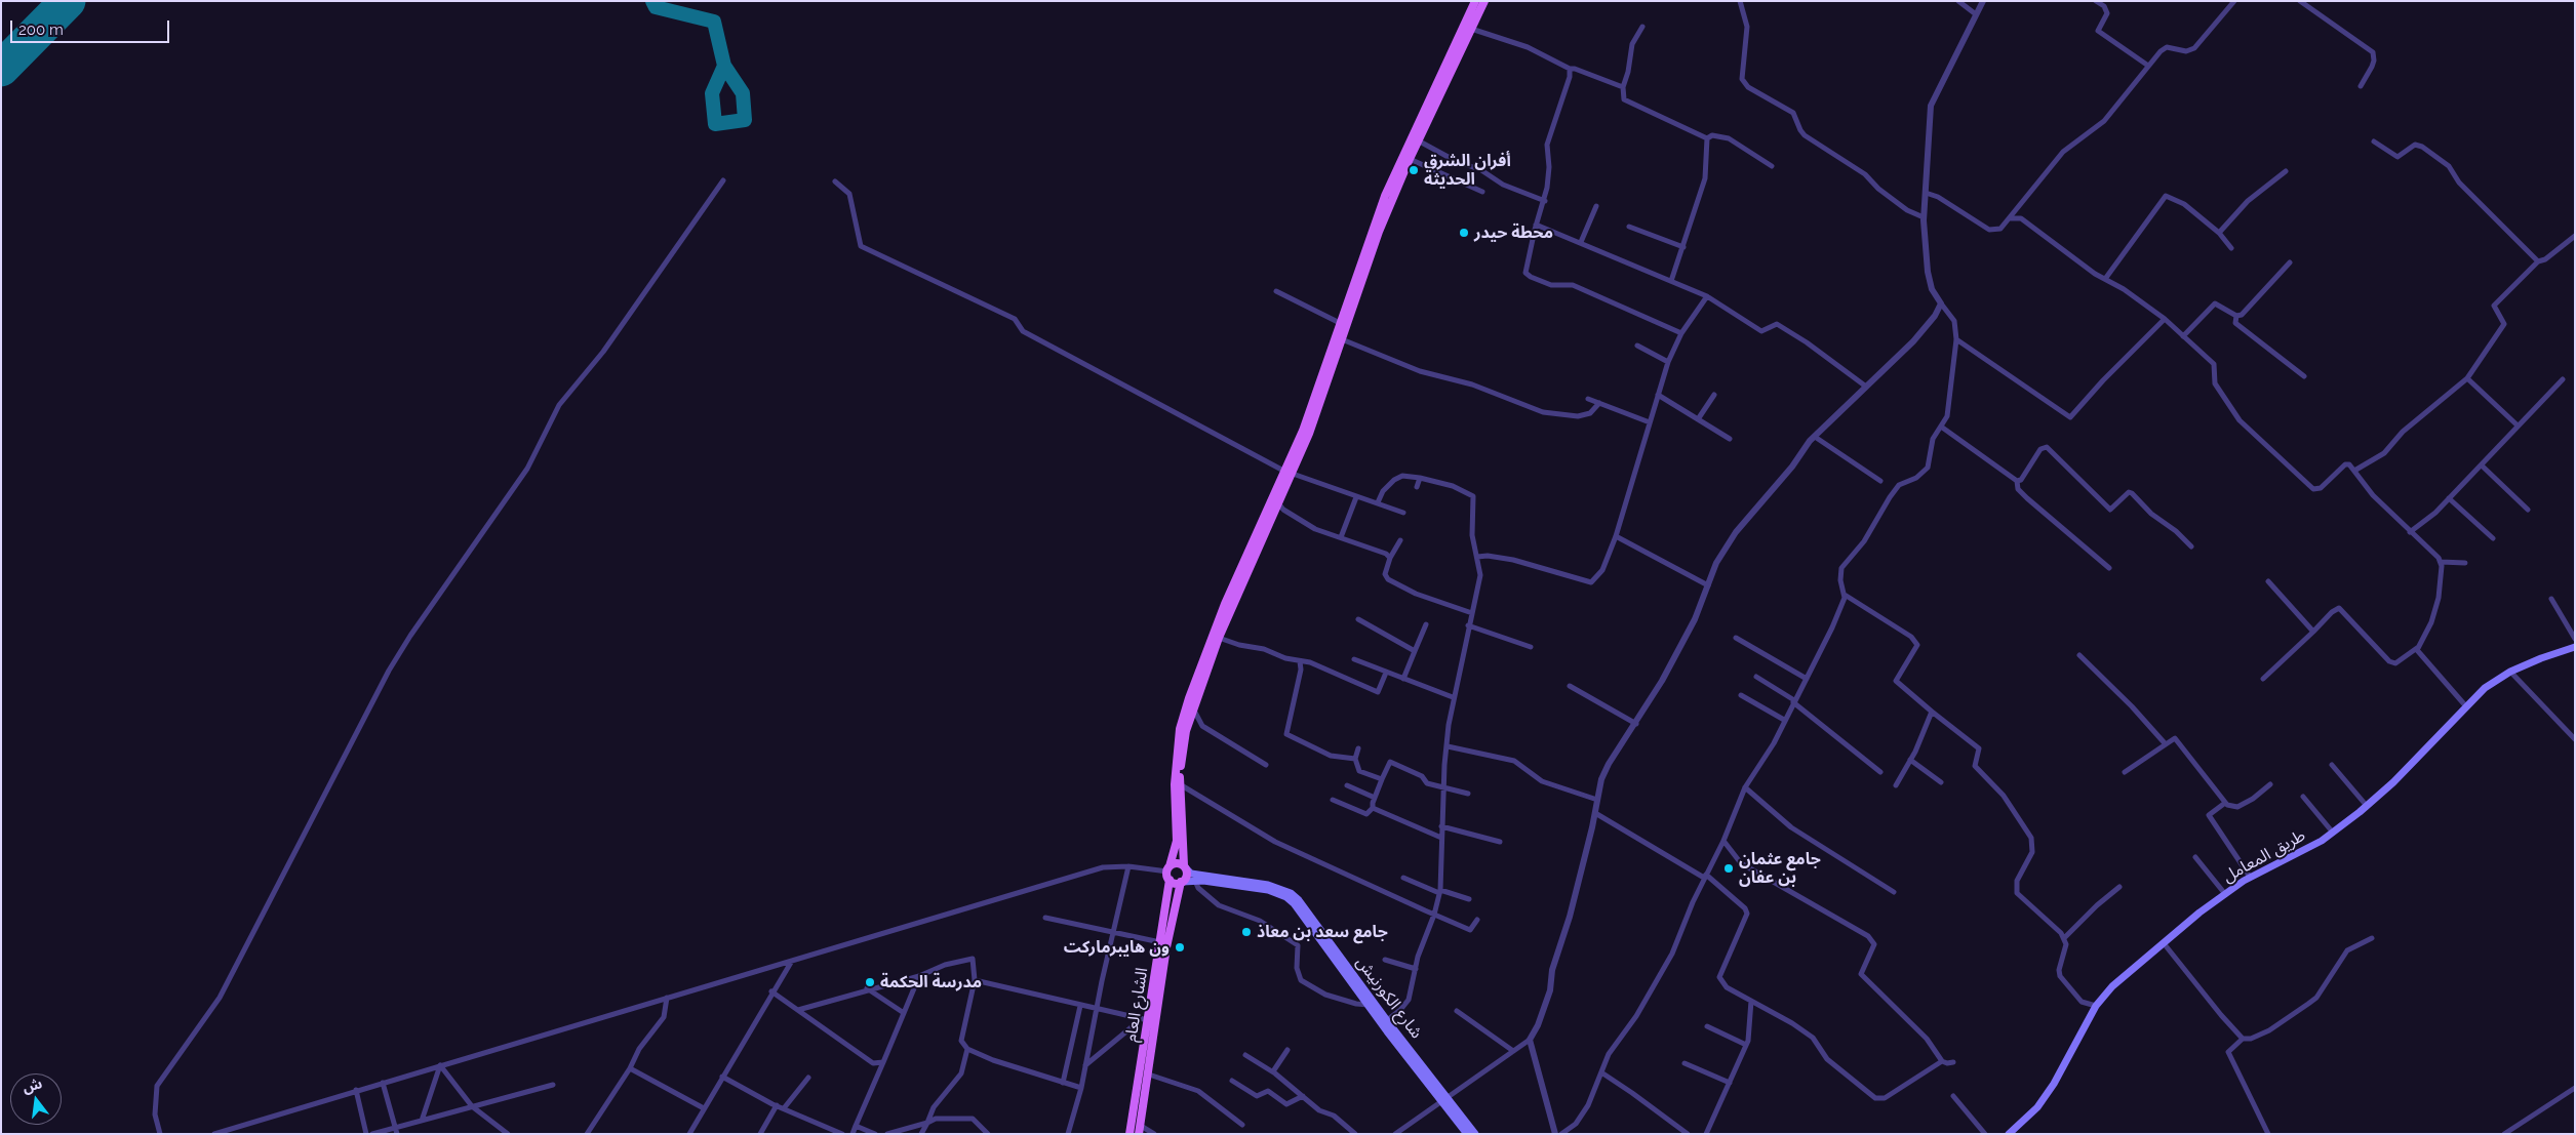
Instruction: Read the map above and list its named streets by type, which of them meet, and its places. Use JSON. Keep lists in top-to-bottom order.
{
  "streets": {
    "main road": ["طريق المعامل", "شارع الكورنيش", "الشارع العام"]
  },
  "crossings": [
    ["شارع الكورنيش", "الشارع العام"]
  ],
  "places": [
    "أفران الشرق الحديثة",
    "محطة حيدر",
    "جامع عثمان بن عفان",
    "جامع سعد بن معاذ",
    "ون هايبرماركت",
    "مدرسة الحكمة"
  ],
  "scale_bar": "200 m",
  "north": "top"
}
